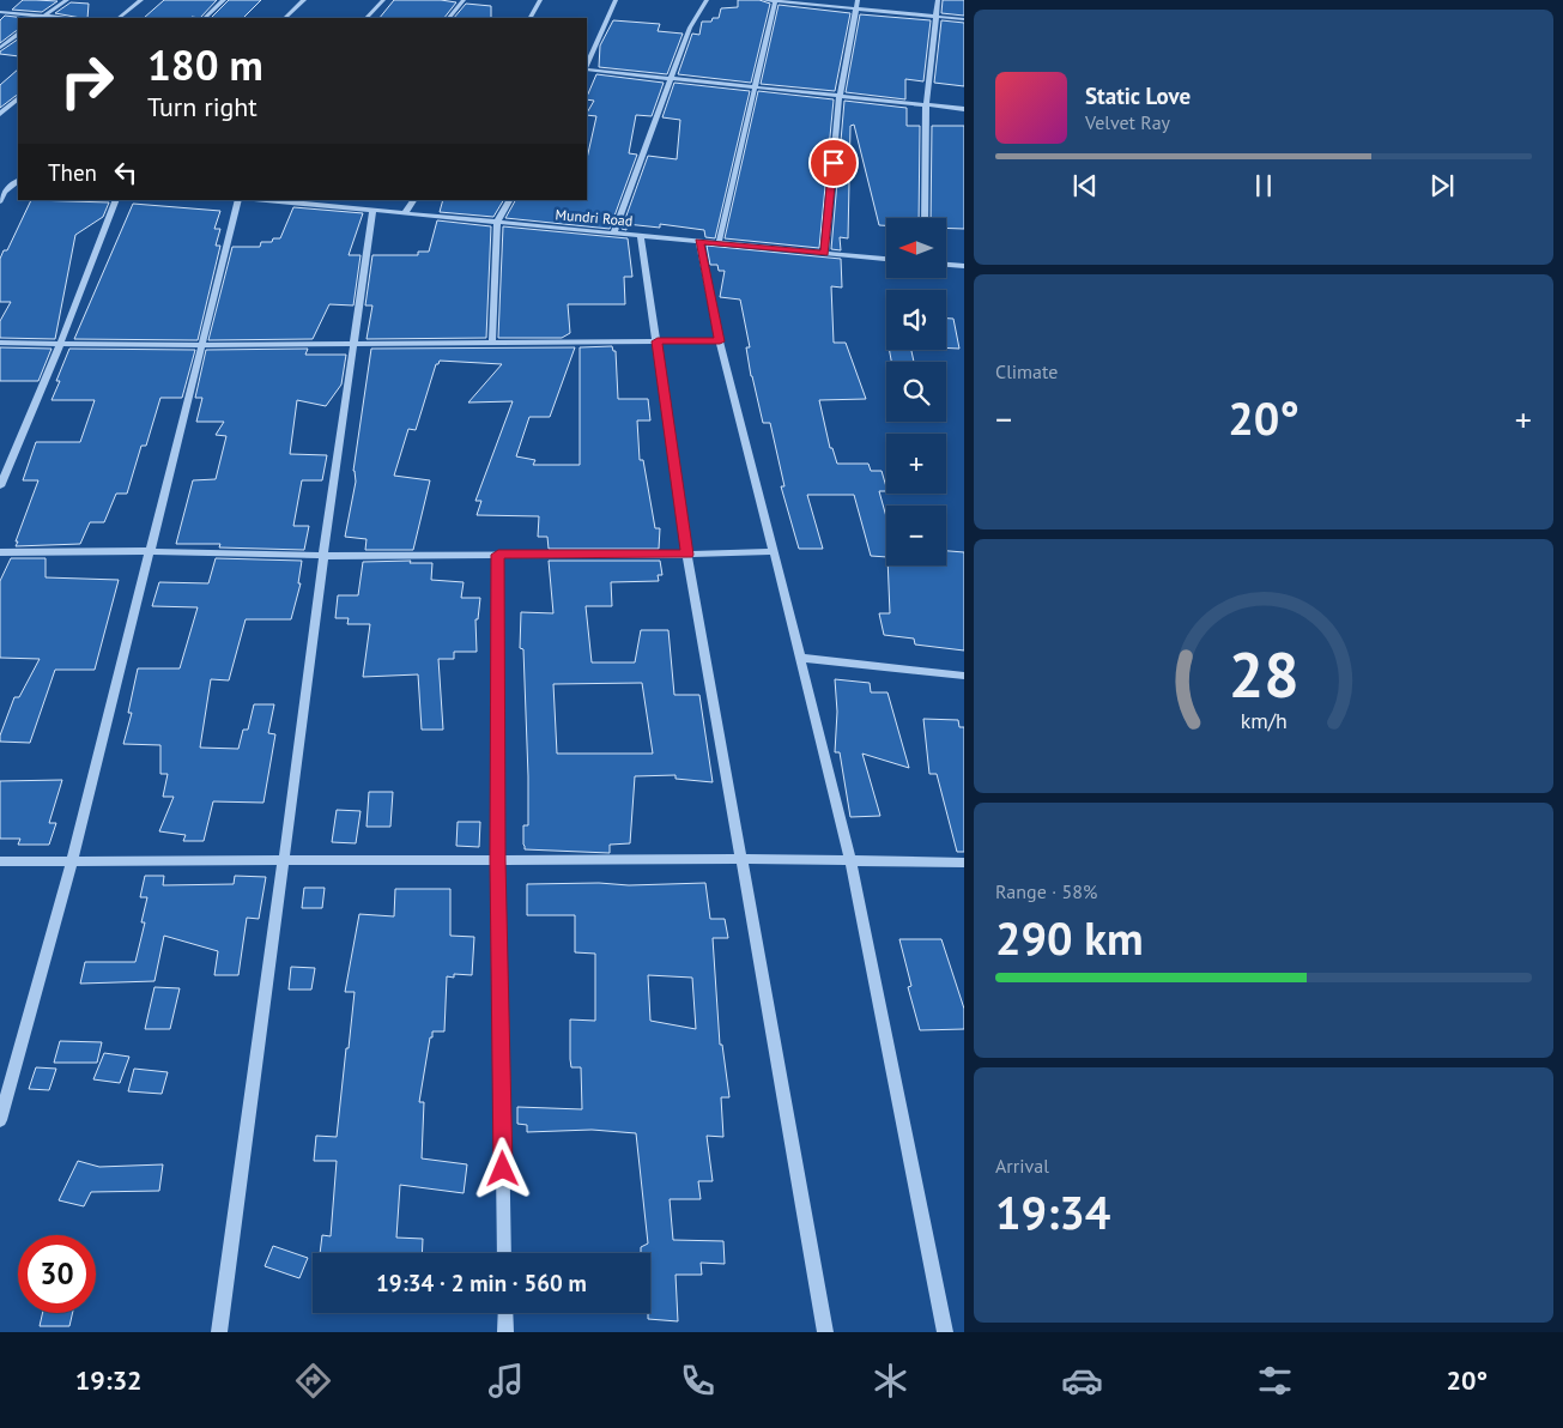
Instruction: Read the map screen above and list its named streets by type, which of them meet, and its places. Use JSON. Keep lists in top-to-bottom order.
{
  "streets": {
    "street": ["Mundri Road"]
  },
  "north": "left",
  "page": {
    "turn": ["180 m", "Turn right"],
    "song": ["Static Love", "Velvet Ray"],
    "then": "Then",
    "map_buttons": ["+", "−"],
    "tile": [
      "Climate",
      ["Range · 58%", "290 km"],
      ["Arrival", "19:34"]
    ],
    "heat": ["−", "20°", "+"],
    "limit": "30",
    "trip": "19:34 · 2 min · 560 m",
    "tabs": ["19:32", "20°"],
    "gauge": ["28", "km/h"]
  }
}
